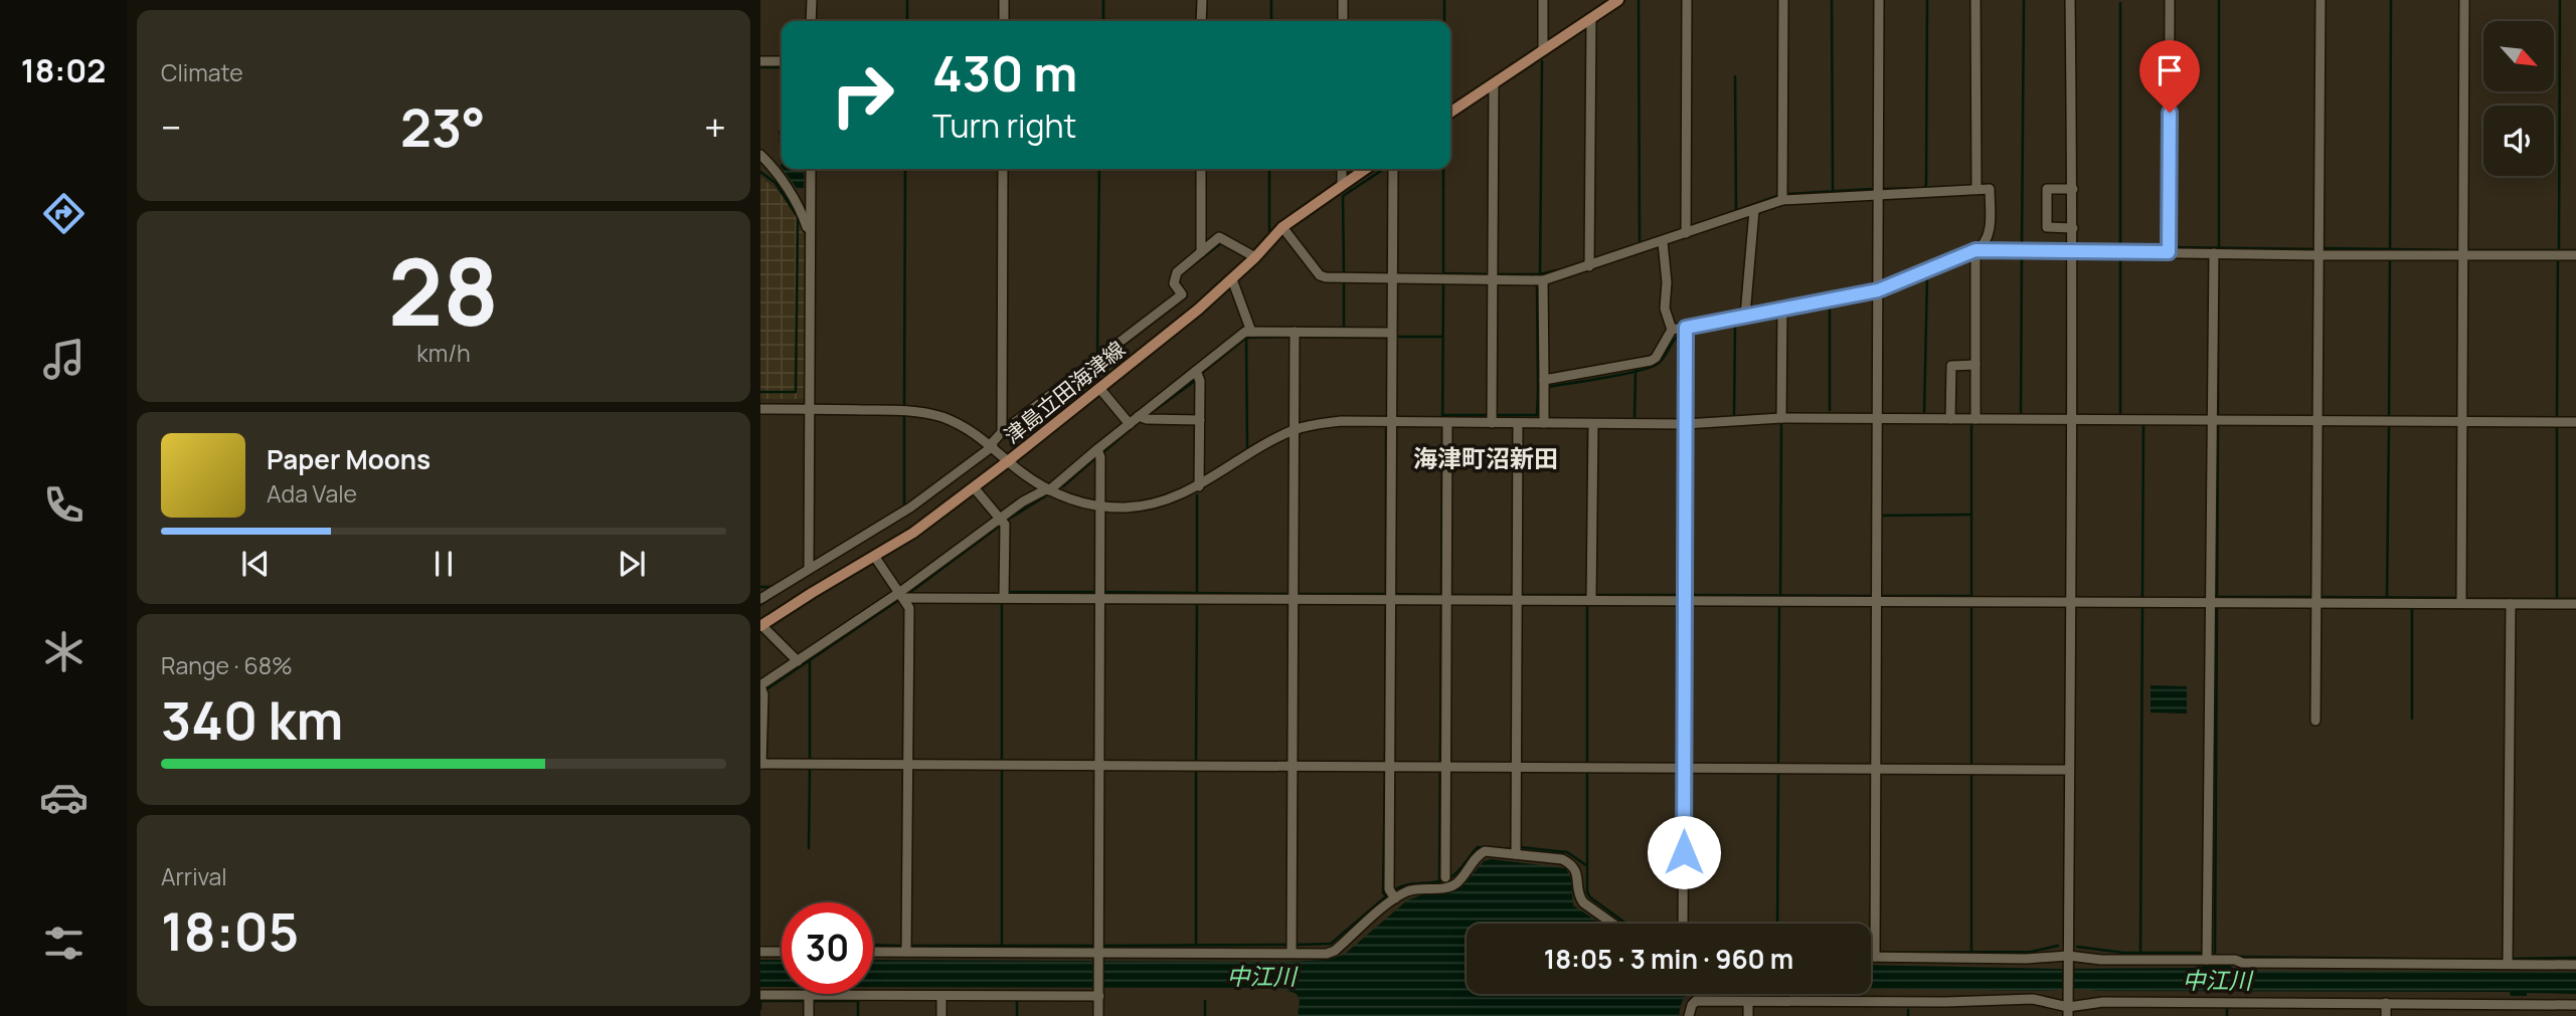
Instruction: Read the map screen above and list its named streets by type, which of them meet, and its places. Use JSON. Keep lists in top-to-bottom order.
{
  "streets": {
    "main road": ["津島立田海津線"]
  },
  "districts": ["海津町沼新田"],
  "water": ["中江川"],
  "north": "bottom right",
  "page": {
    "tabs": "18:02",
    "tile": [
      "Climate",
      ["28", "km/h"],
      ["Range · 68%", "340 km"],
      ["Arrival", "18:05"]
    ],
    "turn": ["430 m", "Turn right"],
    "heat": ["−", "23°", "+"],
    "song": ["Paper Moons", "Ada Vale"],
    "limit": "30",
    "trip": "18:05 · 3 min · 960 m"
  }
}
